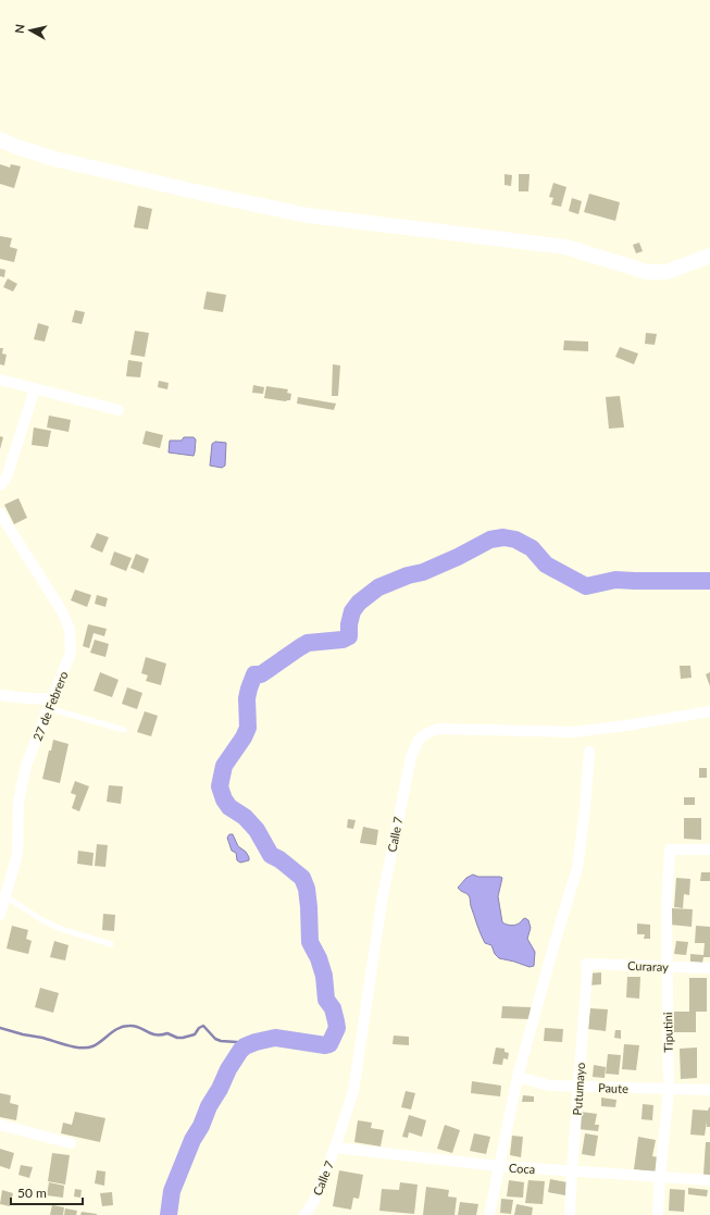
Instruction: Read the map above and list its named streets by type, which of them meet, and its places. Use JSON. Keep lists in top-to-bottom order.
{
  "streets": {
    "street": [
      "27 de Febrero",
      "Calle 7",
      "Curaray",
      "Tiputini",
      "Paute",
      "Putumayo",
      "Coca"
    ]
  },
  "crossings": [
    ["Calle 7", "Coca"],
    ["Curaray", "Tiputini"],
    ["Curaray", "Putumayo"],
    ["Tiputini", "Paute"],
    ["Tiputini", "Coca"],
    ["Paute", "Putumayo"],
    ["Putumayo", "Coca"]
  ],
  "scale_bar": "50 m",
  "north": "left"
}
